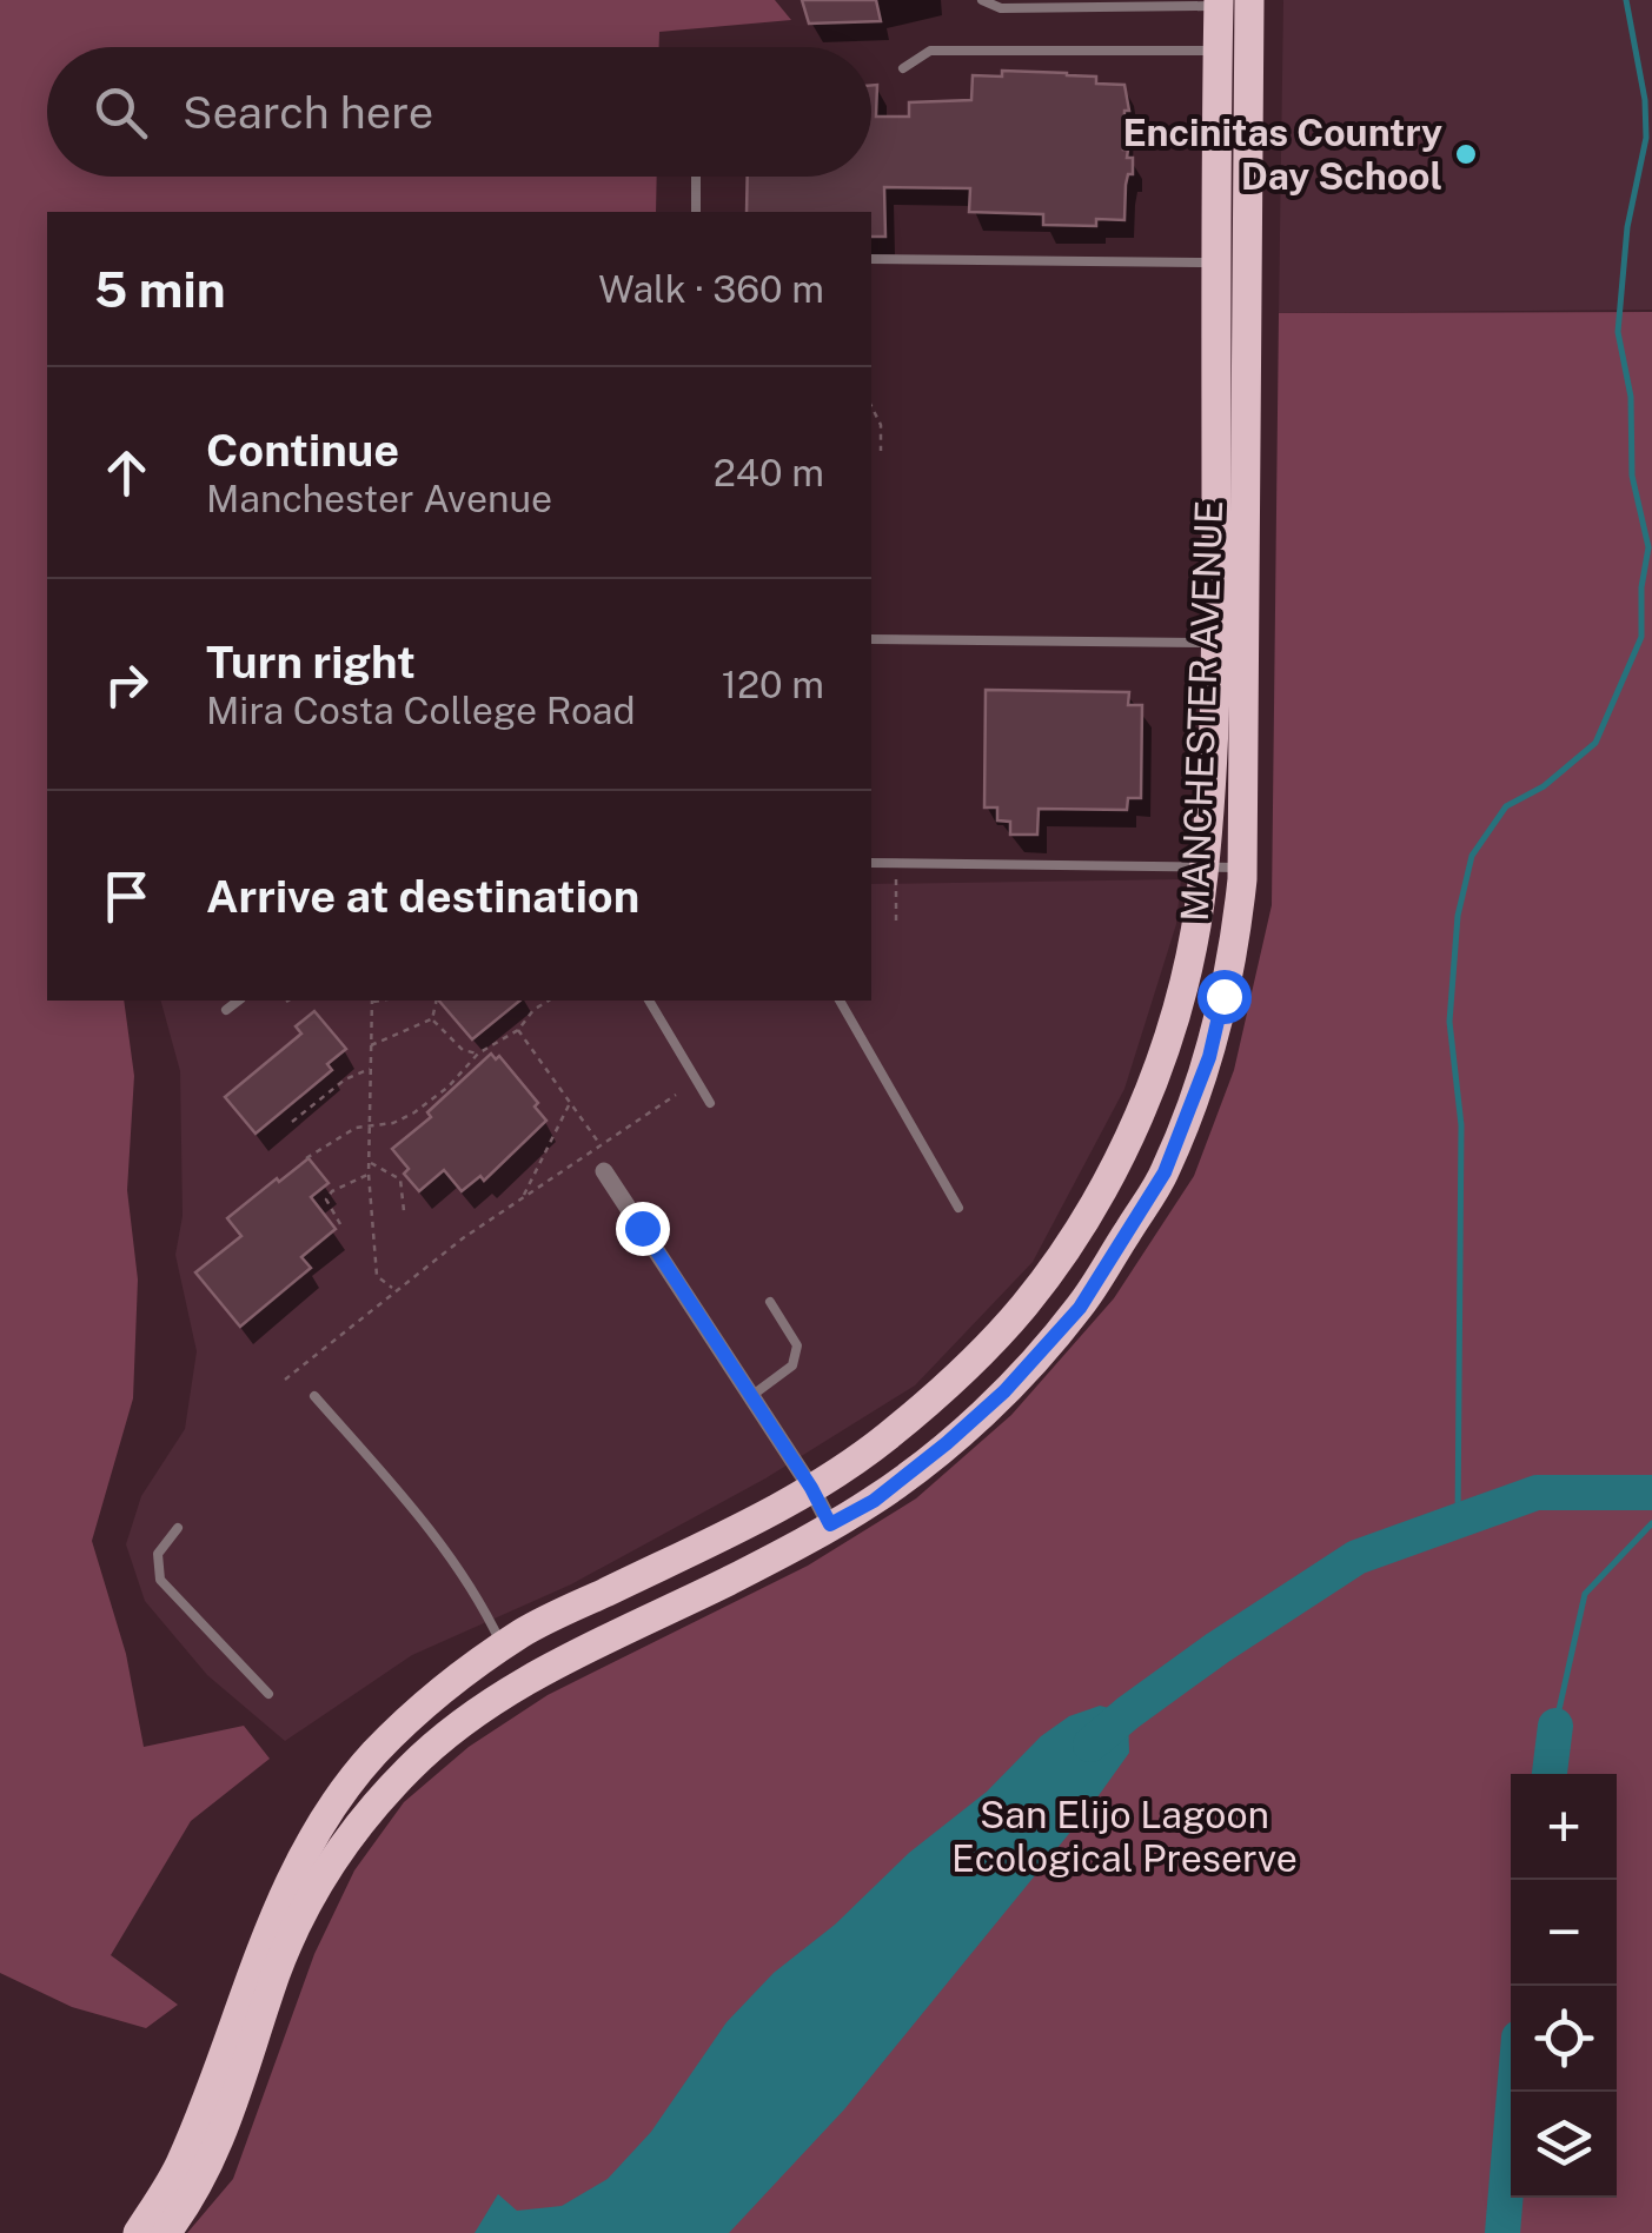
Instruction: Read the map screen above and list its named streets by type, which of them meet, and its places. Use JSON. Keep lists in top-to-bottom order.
{
  "streets": {
    "main road": ["MANCHESTER AVENUE"]
  },
  "parks": ["San Elijo Lagoon Ecological Preserve"],
  "places": ["Encinitas Country Day School"],
  "page": {
    "search": "Search here",
    "heading": ["5 min", "Walk · 360 m"],
    "list": [
      ["Continue", "Manchester Avenue", "240 m"],
      ["Turn right", "Mira Costa College Road", "120 m"],
      "Arrive at destination"
    ],
    "map_buttons": ["+", "−"]
  }
}
